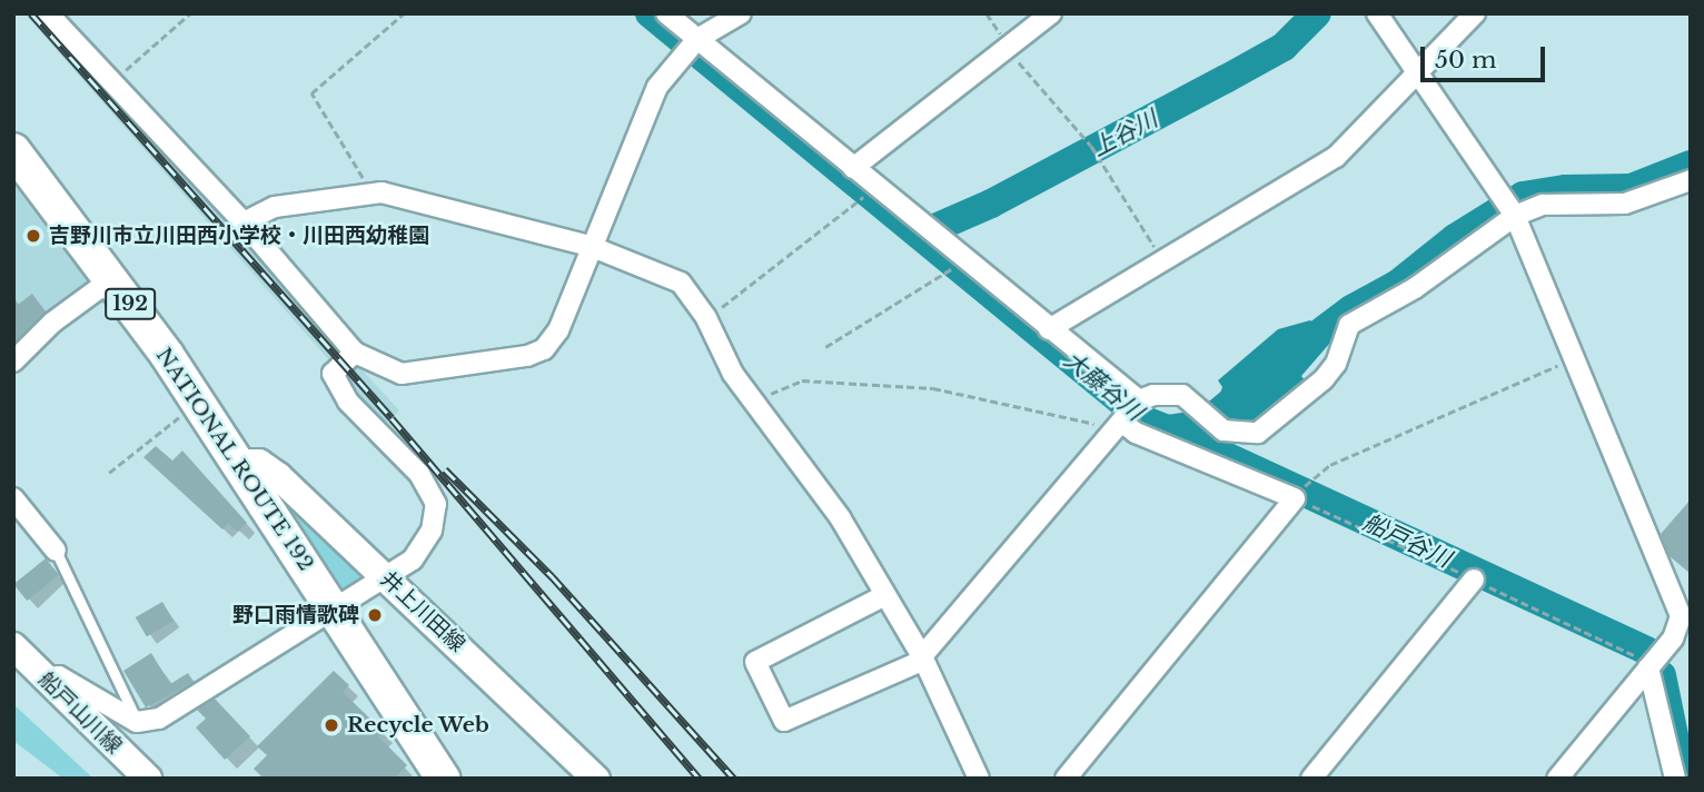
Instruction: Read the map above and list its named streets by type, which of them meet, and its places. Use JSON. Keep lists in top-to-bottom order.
{
  "streets": {
    "highway": ["192", "NATIONAL ROUTE 192"],
    "main road": ["井上川田線", "船戸山川線"]
  },
  "crossings": [
    ["NATIONAL ROUTE 192", "井上川田線"]
  ],
  "water": ["上谷川", "大藤谷川", "船戸谷川"],
  "places": ["吉野川市立川田西小学校・川田西幼稚園", "野口雨情歌碑", "Recycle Web"],
  "scale_bar": "50 m"
}
